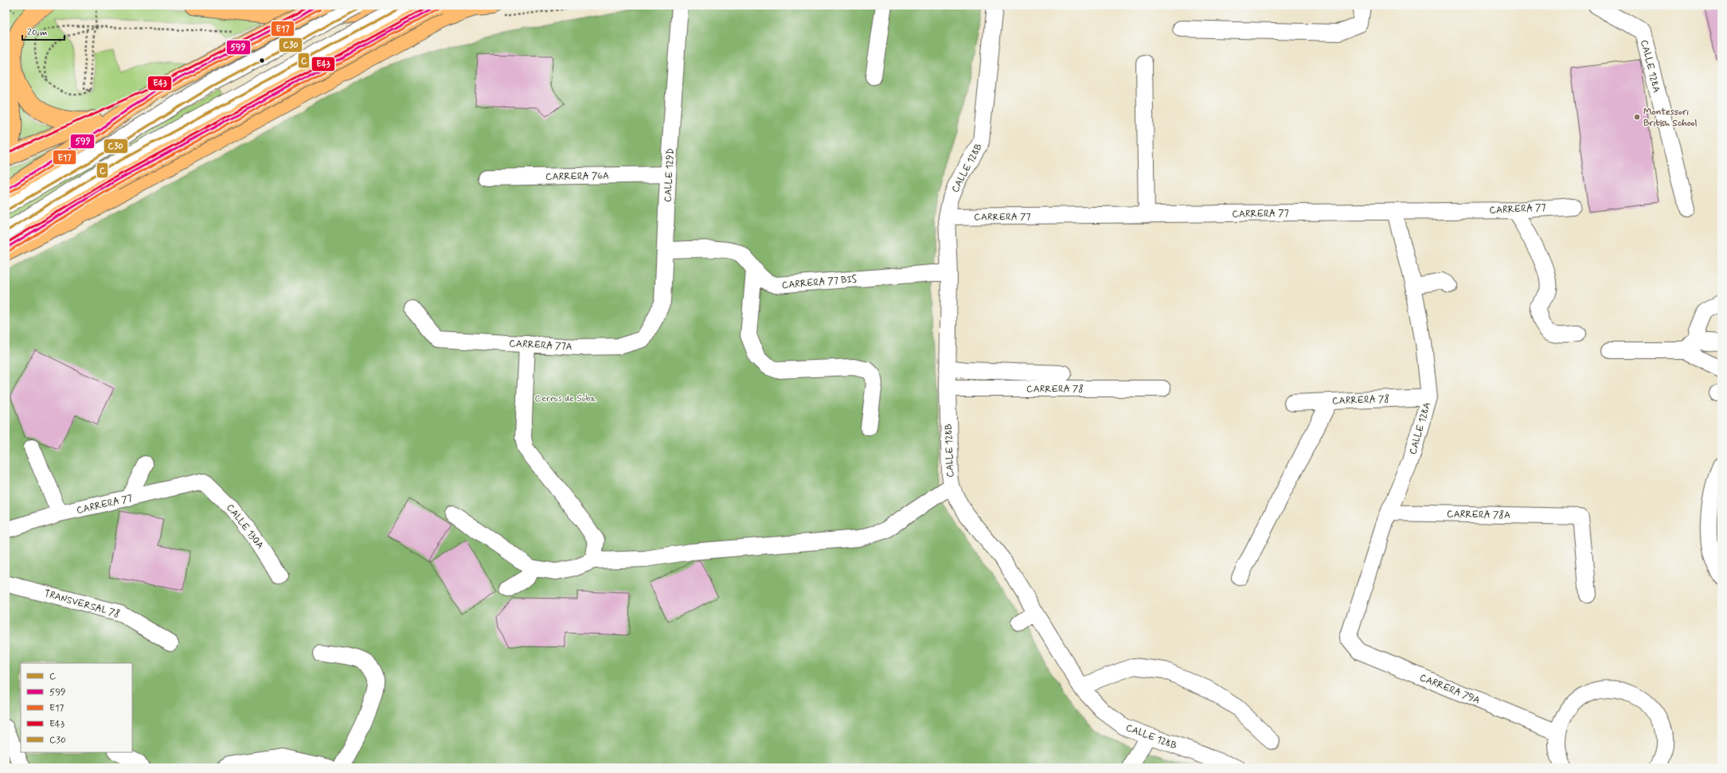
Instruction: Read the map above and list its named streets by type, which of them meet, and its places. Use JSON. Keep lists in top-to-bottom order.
{
  "streets": {
    "street": [
      "CALLE 128A",
      "CALLE 128B",
      "CALLE 129D",
      "CARRERA 76A",
      "CARRERA 77",
      "CARRERA 77 BIS",
      "CARRERA 77A",
      "CARRERA 78",
      "CARRERA 78A",
      "CALLE 130A",
      "TRANSVERSAL 78",
      "CARRERA 79A"
    ]
  },
  "crossings": [
    ["CALLE 128A", "CARRERA 77"],
    ["CALLE 128A", "CARRERA 78"],
    ["CALLE 128A", "CARRERA 78A"],
    ["CALLE 128A", "CARRERA 79A"],
    ["CALLE 128B", "CARRERA 77"],
    ["CALLE 128B", "CARRERA 77 BIS"],
    ["CALLE 128B", "CARRERA 78"],
    ["CALLE 129D", "CARRERA 76A"],
    ["CALLE 129D", "CARRERA 77 BIS"],
    ["CALLE 129D", "CARRERA 77A"],
    ["CARRERA 77", "CALLE 130A"]
  ],
  "parks": ["Cerros de Suba"],
  "places": ["Montessori British School"],
  "lines": [
    "transit line C",
    "transit line 599",
    "transit line E43",
    "transit line E17",
    "transit line C30"
  ],
  "legend": [
    "C",
    "599",
    "E17",
    "E43",
    "C30"
  ],
  "scale_bar": "20 m"
}
